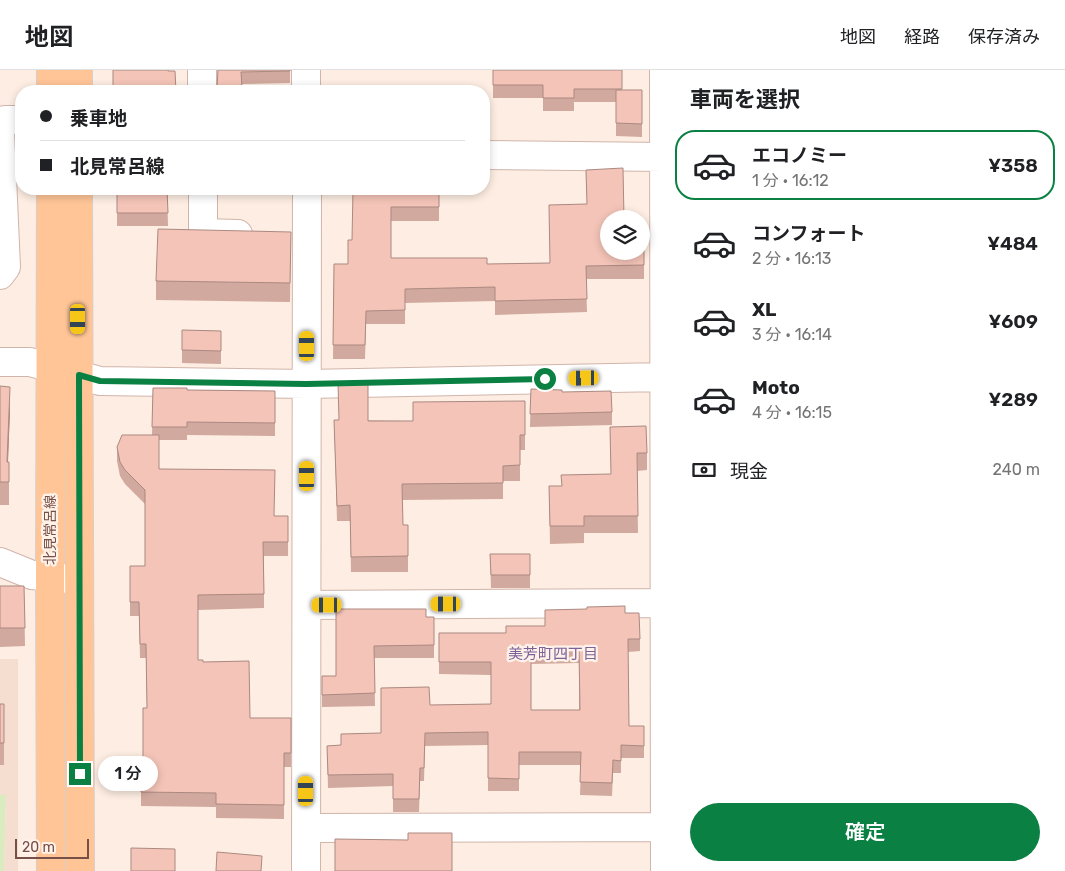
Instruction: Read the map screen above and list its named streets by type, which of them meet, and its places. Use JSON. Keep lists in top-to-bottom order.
{
  "streets": {
    "main road": ["北見常呂線"]
  },
  "districts": ["美芳町四丁目"],
  "scale_bar": "20 m",
  "page": {
    "header": "地図",
    "nav": ["地図", "経路", "保存済み"],
    "heading": "車両を選択",
    "banner": ["乗車地", "北見常呂線"],
    "list": [
      {
        "name": "エコノミー",
        "note": "1 分 · 16:12",
        "value": "¥358"
      },
      {
        "name": "コンフォート",
        "note": "2 分 · 16:13",
        "value": "¥484"
      },
      {
        "name": "XL",
        "note": "3 分 · 16:14",
        "value": "¥609"
      },
      {
        "name": "Moto",
        "note": "4 分 · 16:15",
        "value": "¥289"
      }
    ],
    "pay": ["現金", "240 m"],
    "bubble": "1 分",
    "buttons": "確定",
    "scale": "20 m"
  }
}
